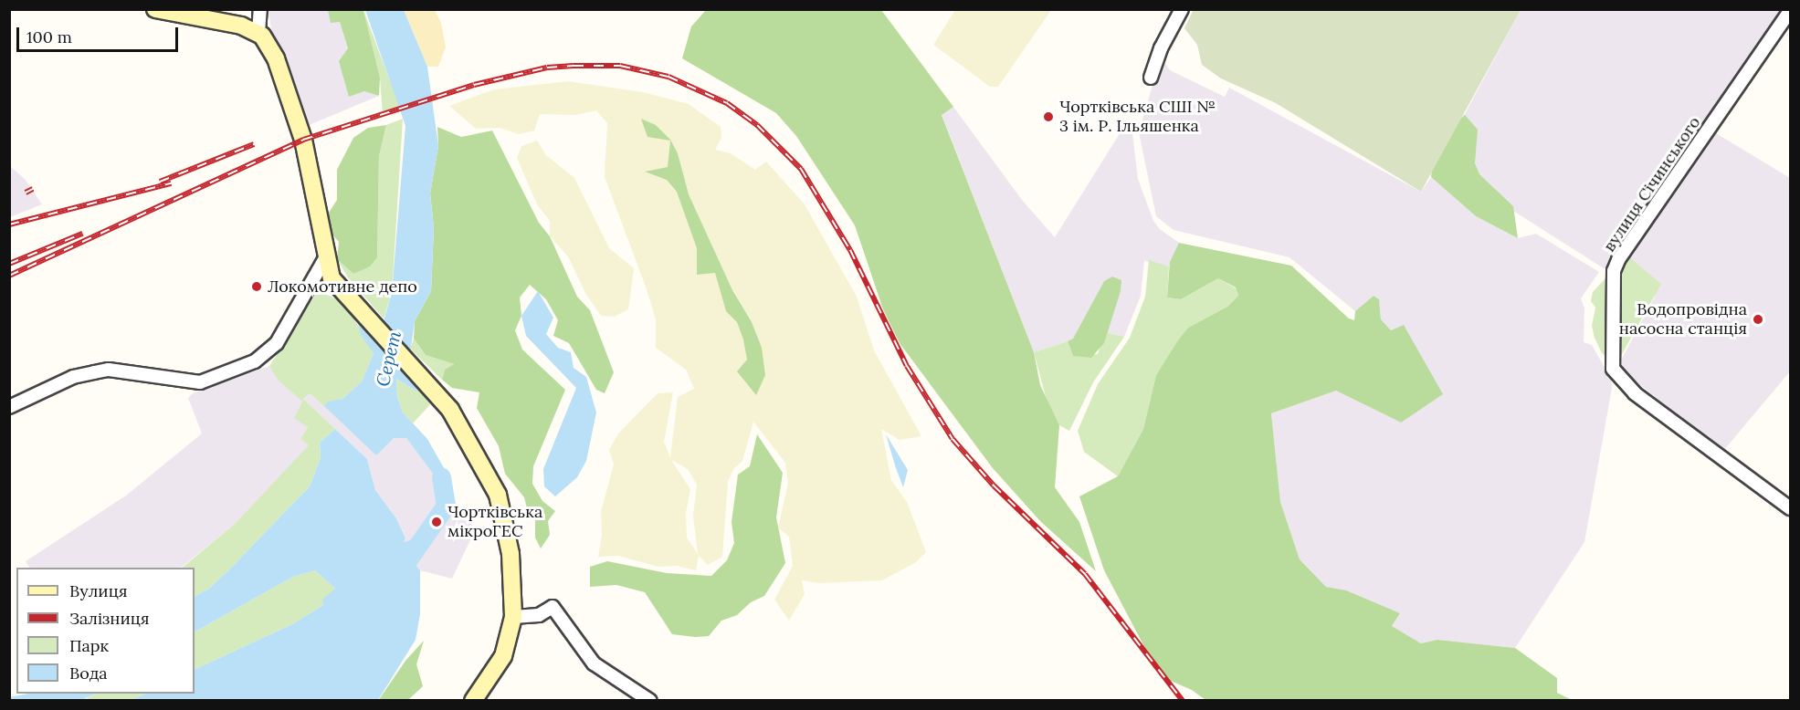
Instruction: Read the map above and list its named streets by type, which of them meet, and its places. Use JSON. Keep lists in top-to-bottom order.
{
  "streets": {
    "street": ["вулиця Січинського"]
  },
  "water": ["Серет"],
  "places": [
    "Чортківська СШІ № 3 ім. Р. Ільяшенка",
    "Локомотивне депо",
    "Водопровідна насосна станція",
    "Чортківська мікроГЕС"
  ],
  "legend": [
    "Вулиця",
    "Залізниця",
    "Парк",
    "Вода"
  ],
  "scale_bar": "100 m"
}
